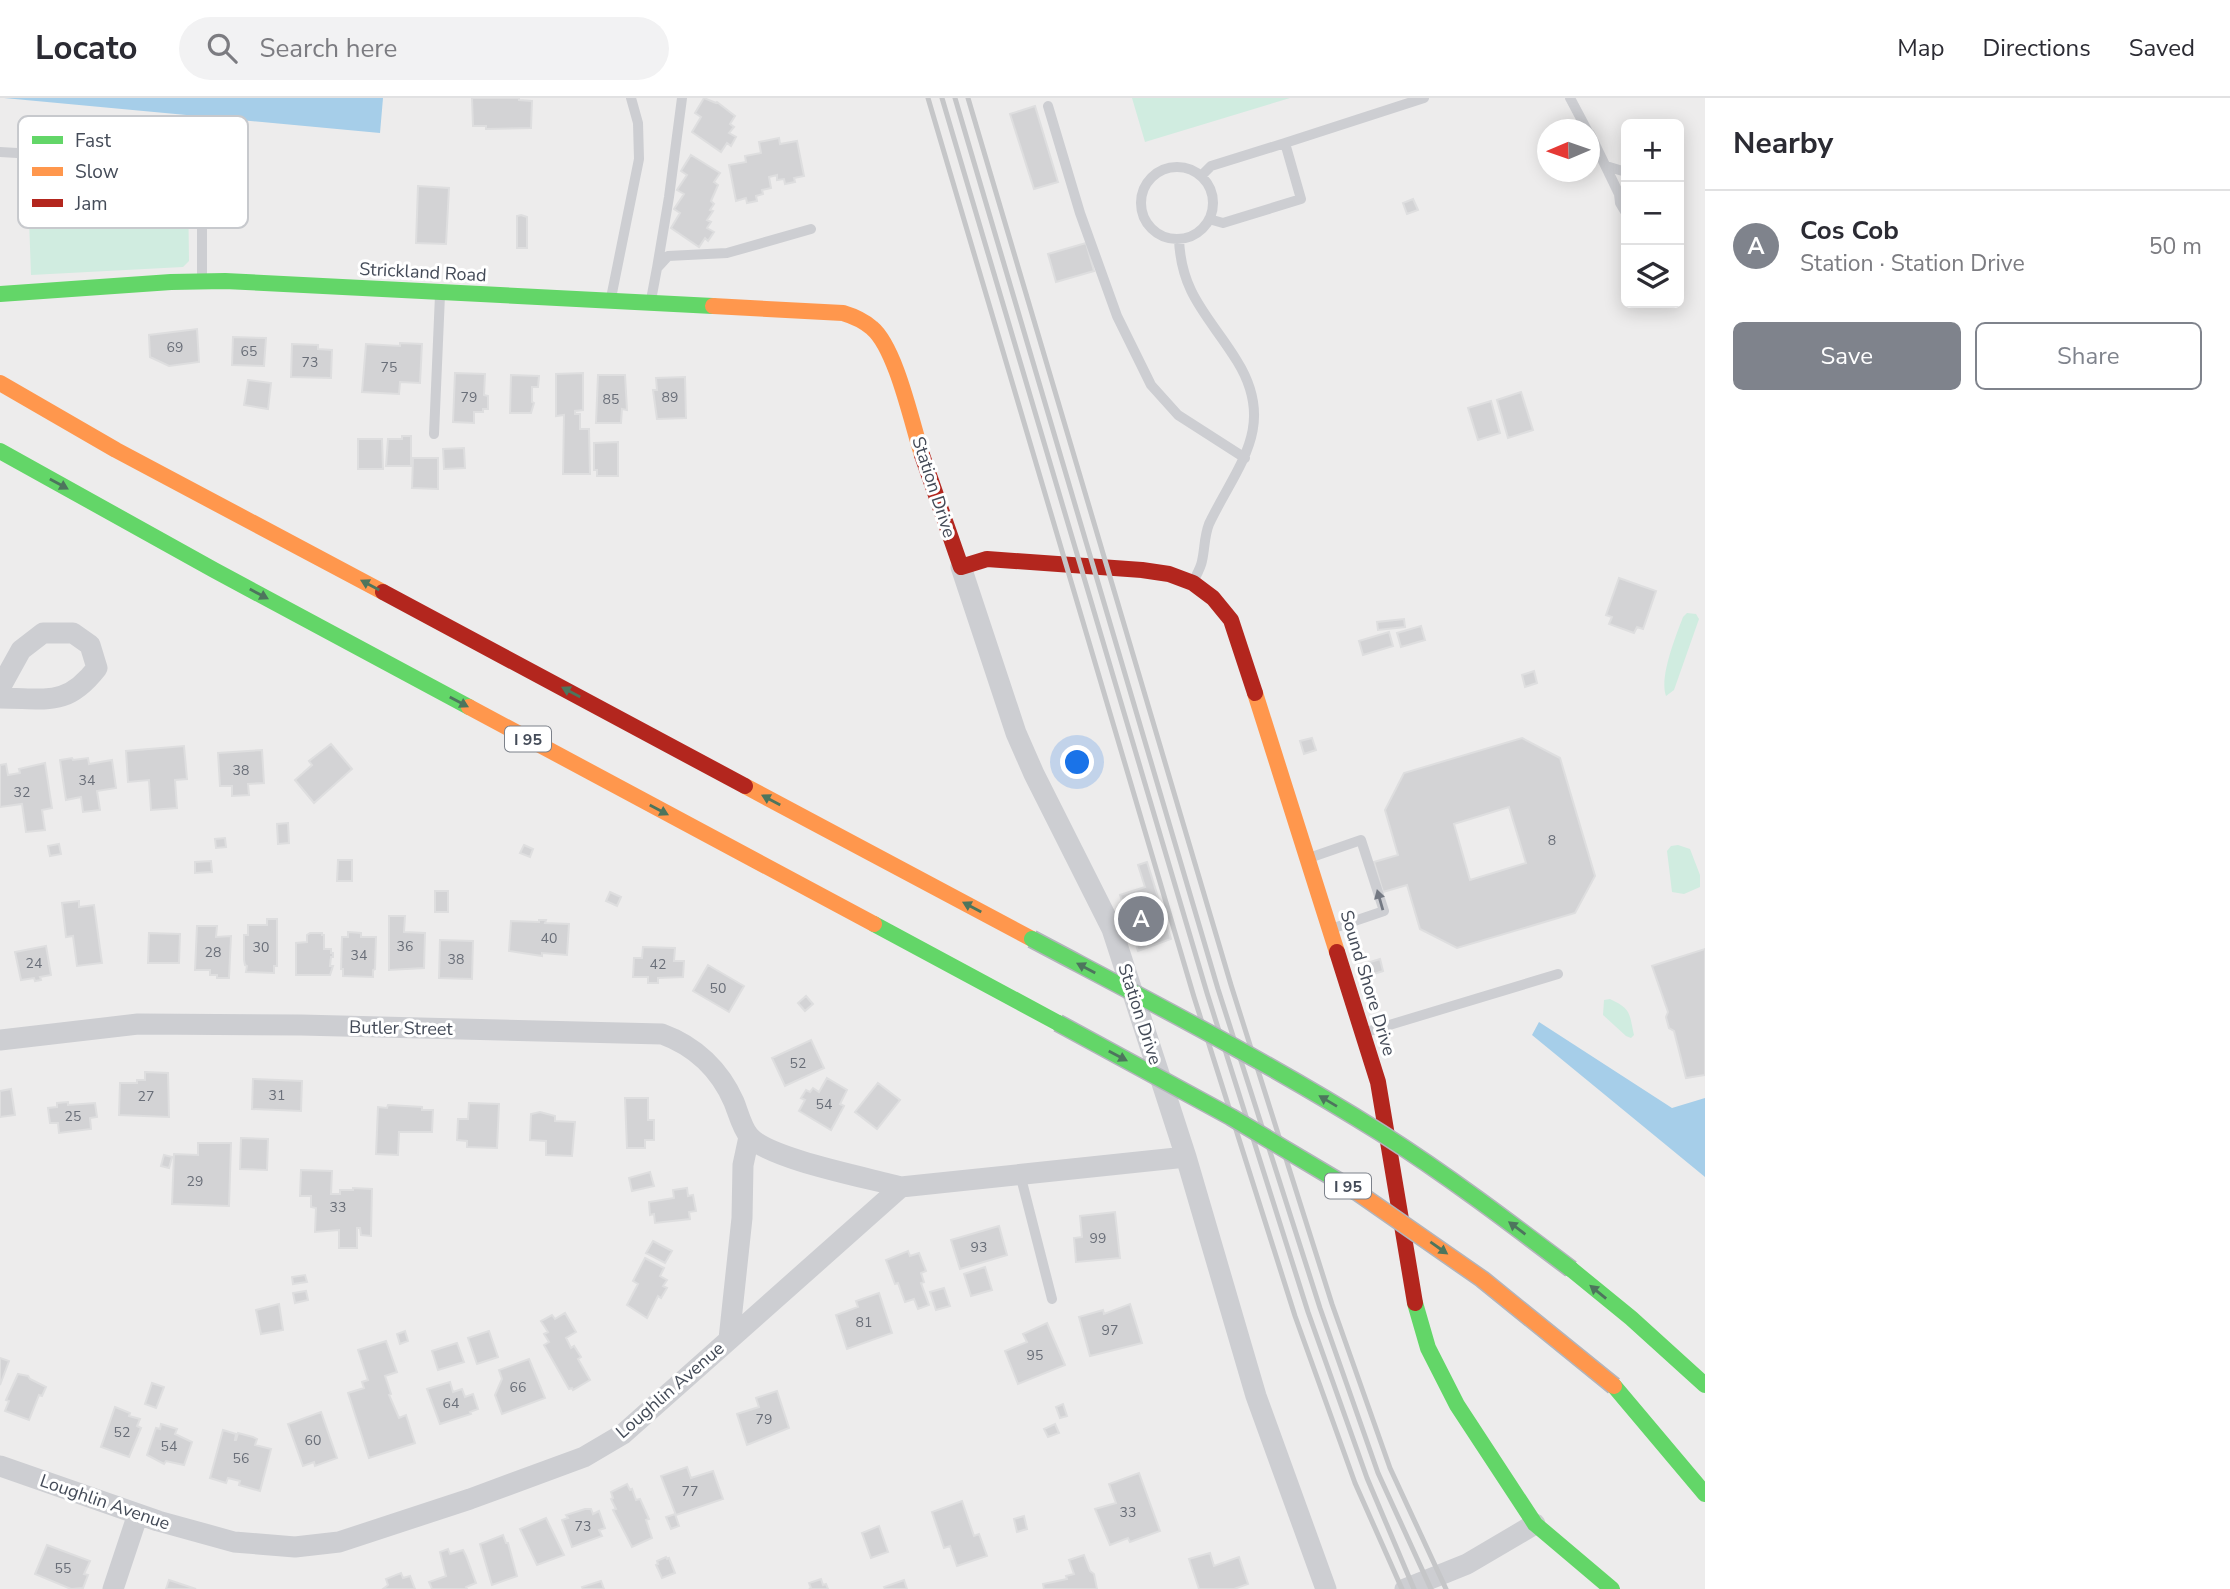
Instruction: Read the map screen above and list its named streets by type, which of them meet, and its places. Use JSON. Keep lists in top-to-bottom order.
{
  "streets": {
    "main road": [
      "Strickland Road",
      "Station Drive",
      "I 95",
      "Sound Shore Drive"
    ],
    "street": ["Butler Street", "Loughlin Avenue"]
  },
  "crossings": [
    ["Strickland Road", "Station Drive"],
    ["Station Drive", "Sound Shore Drive"]
  ],
  "house_numbers": [
    "69",
    "65",
    "73",
    "75",
    "79",
    "89",
    "85",
    "38",
    "34",
    "32",
    "8",
    "40",
    "36",
    "30",
    "28",
    "34",
    "38",
    "24",
    "42",
    "50",
    "52",
    "31",
    "27",
    "54",
    "25",
    "29",
    "33",
    "99",
    "93",
    "81",
    "97",
    "95",
    "66",
    "64",
    "79",
    "52",
    "60",
    "54",
    "56",
    "77",
    "33",
    "73",
    "55"
  ],
  "legend": ["Fast", "Slow", "Jam"],
  "north": "left",
  "page": {
    "header": "Locato",
    "search": "Search here",
    "nav": ["Map", "Directions", "Saved"],
    "heading": "Nearby",
    "map_buttons": ["+", "−"],
    "list": [
      {
        "mark": "A",
        "name": "Cos Cob",
        "note": "Station · Station Drive",
        "value": "50 m"
      }
    ],
    "buttons": ["Save", "Share"],
    "pins": "A"
  }
}
